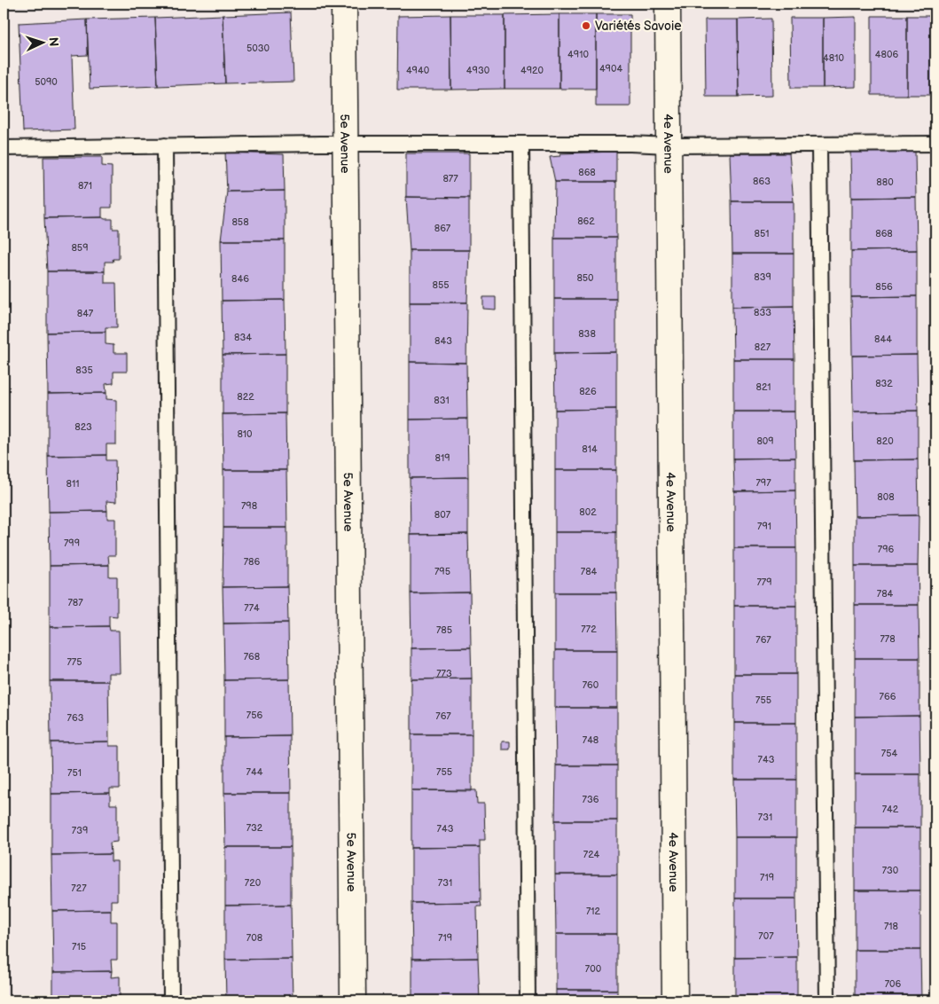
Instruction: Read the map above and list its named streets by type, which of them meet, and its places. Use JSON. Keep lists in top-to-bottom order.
{
  "streets": {
    "street": ["5e Avenue", "4e Avenue"]
  },
  "places": ["Variétés Savoie"],
  "house_numbers": [
    "5030",
    "4910",
    "4806",
    "4810",
    "4904",
    "4940",
    "4930",
    "4920",
    "5090",
    "868",
    "877",
    "863",
    "880",
    "871",
    "862",
    "858",
    "867",
    "851",
    "868",
    "859",
    "839",
    "850",
    "846",
    "855",
    "856",
    "833",
    "847",
    "838",
    "834",
    "844",
    "843",
    "827",
    "835",
    "832",
    "821",
    "826",
    "822",
    "831",
    "823",
    "810",
    "809",
    "820",
    "814",
    "819",
    "797",
    "811",
    "808",
    "798",
    "802",
    "807",
    "791",
    "799",
    "796",
    "786",
    "795",
    "784",
    "779",
    "784",
    "787",
    "774",
    "772",
    "785",
    "778",
    "767",
    "768",
    "775",
    "773",
    "760",
    "766",
    "755",
    "756",
    "767",
    "763",
    "748",
    "754",
    "743",
    "744",
    "755",
    "751",
    "736",
    "742",
    "731",
    "732",
    "743",
    "739",
    "724",
    "730",
    "719",
    "720",
    "731",
    "727",
    "712",
    "718",
    "707",
    "708",
    "719",
    "715",
    "700",
    "706"
  ],
  "north": "right"
}
